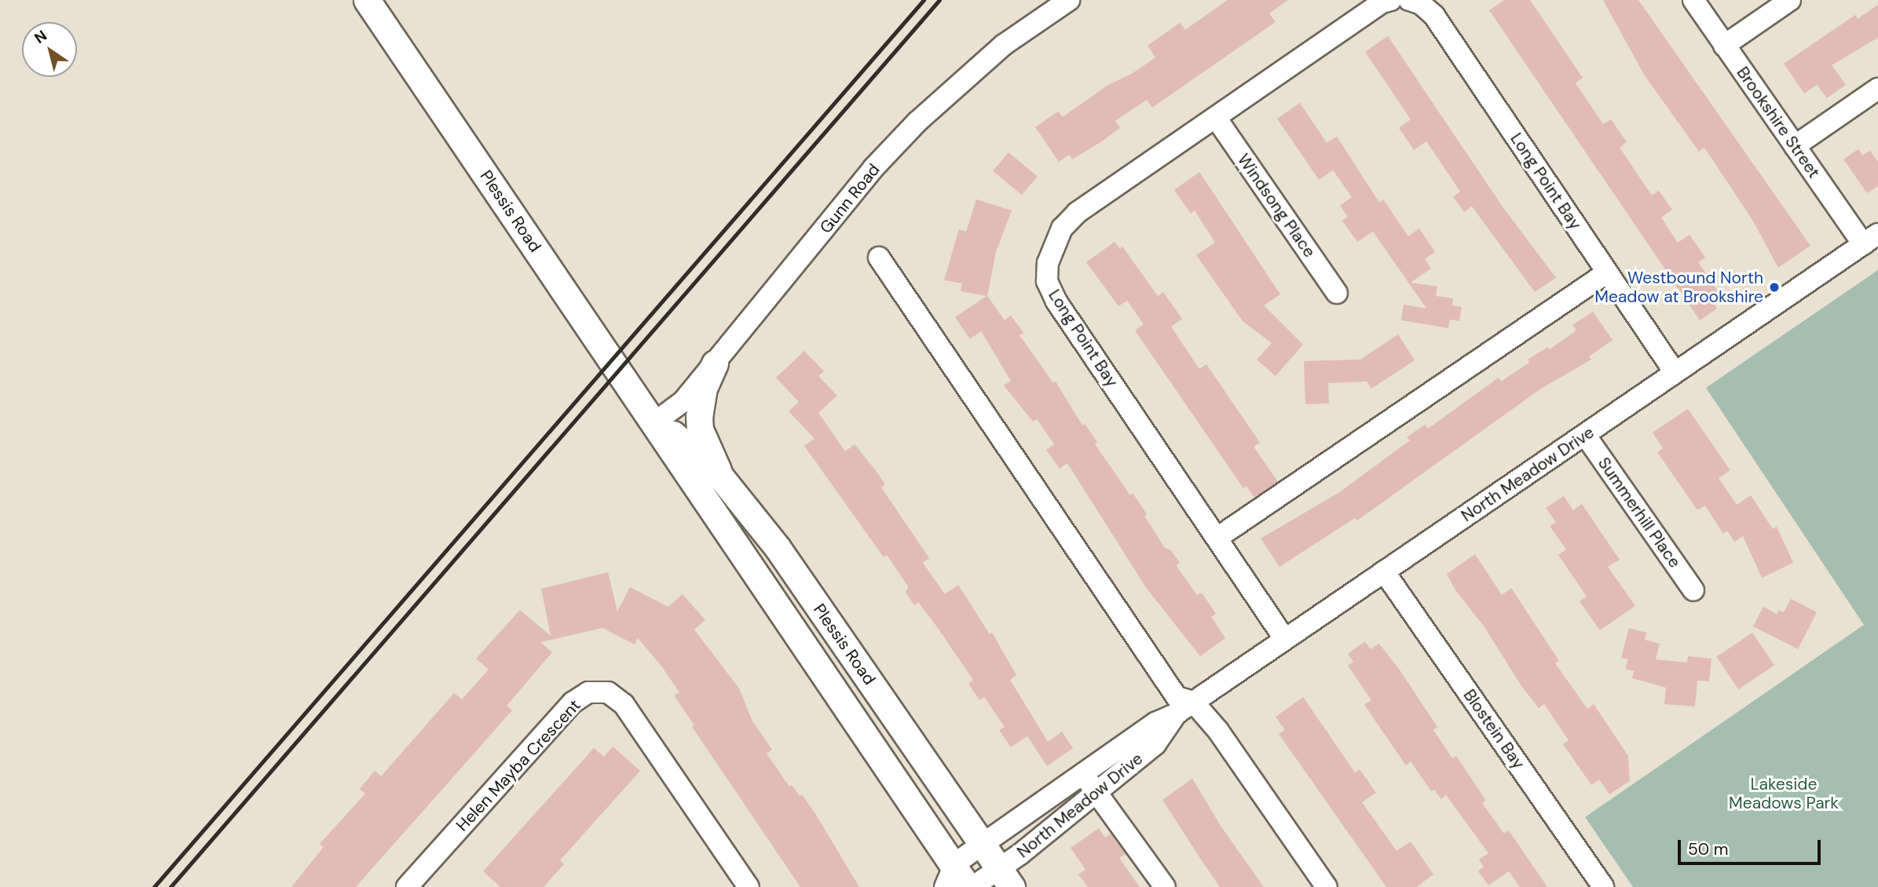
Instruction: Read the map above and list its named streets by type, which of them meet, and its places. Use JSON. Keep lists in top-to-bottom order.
{
  "streets": {
    "main road": ["Plessis Road"],
    "street": [
      "Brookshire Street",
      "Long Point Bay",
      "Gunn Road",
      "Windsong Place",
      "North Meadow Drive",
      "Summerhill Place",
      "Blostein Bay",
      "Helen Mayba Crescent"
    ]
  },
  "crossings": [
    ["Brookshire Street", "North Meadow Drive"],
    ["Long Point Bay", "Windsong Place"],
    ["Long Point Bay", "North Meadow Drive"],
    ["Gunn Road", "Plessis Road"],
    ["Plessis Road", "North Meadow Drive"],
    ["North Meadow Drive", "Summerhill Place"],
    ["North Meadow Drive", "Blostein Bay"]
  ],
  "parks": ["Lakeside Meadows Park"],
  "places": ["Westbound North Meadow at Brookshire"],
  "scale_bar": "50 m",
  "north": "top left"
}
